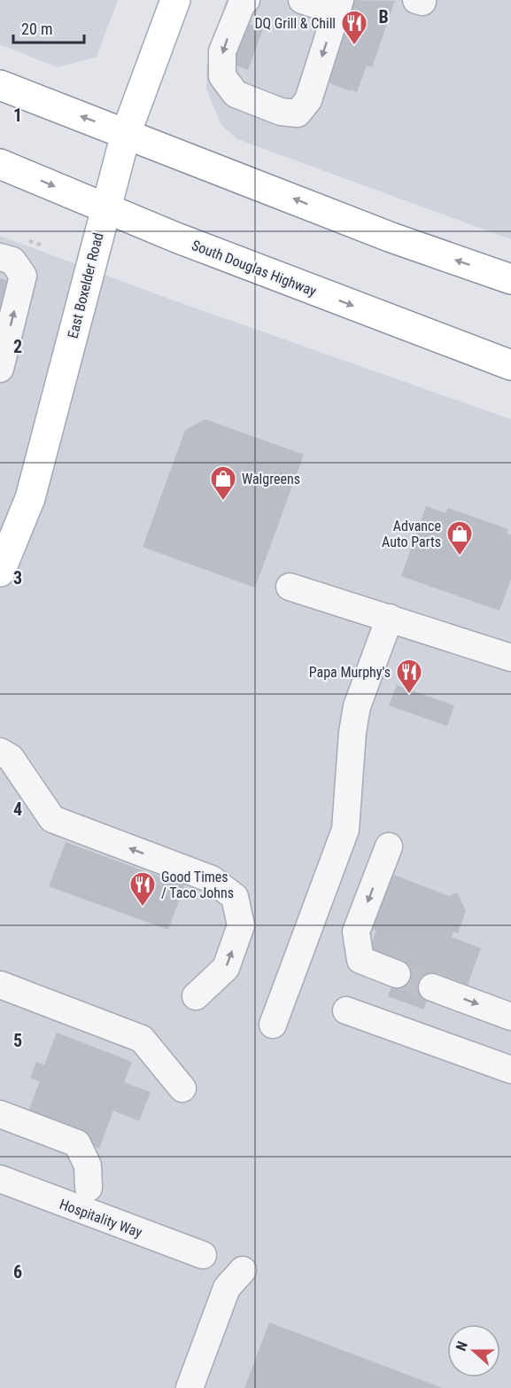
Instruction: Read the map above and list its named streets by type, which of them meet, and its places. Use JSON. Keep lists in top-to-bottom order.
{
  "streets": {
    "main road": ["South Douglas Highway", "East Boxelder Road"],
    "street": ["Hospitality Way"]
  },
  "crossings": [
    ["South Douglas Highway", "East Boxelder Road"]
  ],
  "places": {
    "restaurant": ["DQ Grill & Chill", "Papa Murphy's", "Good Times / Taco Johns"],
    "shop": ["Walgreens", "Advance Auto Parts"]
  },
  "scale_bar": "20 m",
  "north": "left",
  "grid": {
    "columns": ["B"],
    "rows": [
      "1",
      "2",
      "3",
      "4",
      "5",
      "6"
    ]
  }
}
